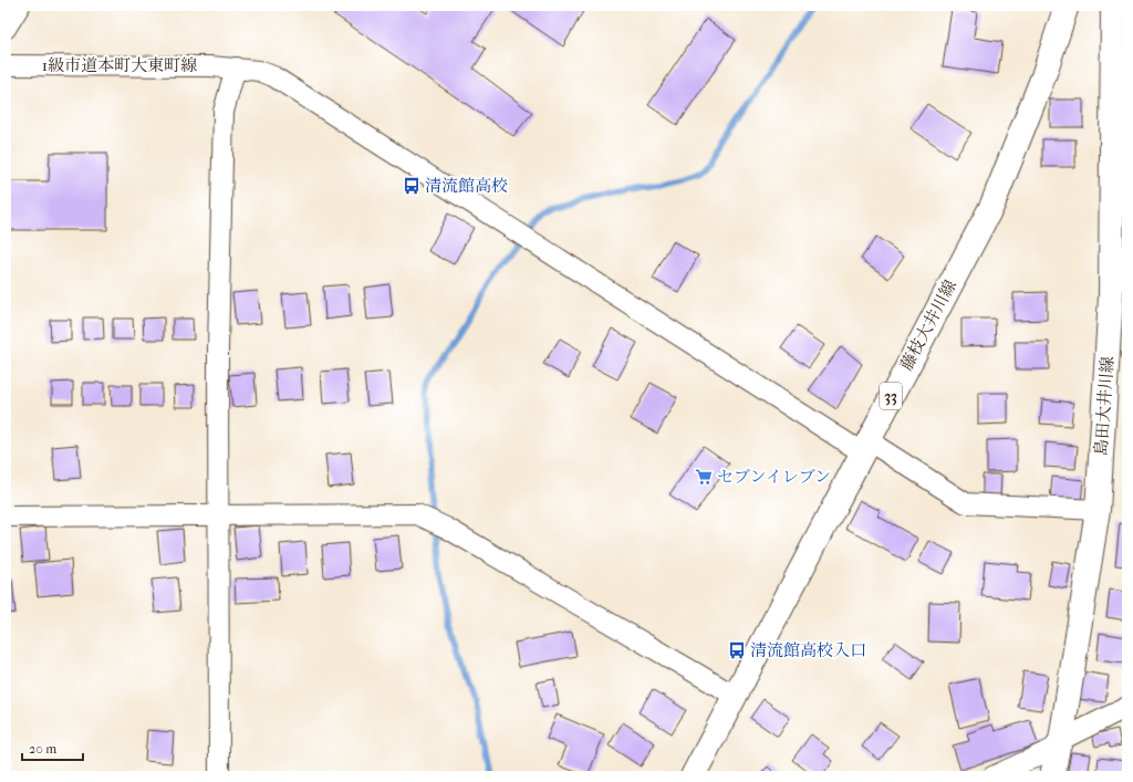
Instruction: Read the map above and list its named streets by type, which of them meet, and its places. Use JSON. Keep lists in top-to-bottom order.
{
  "streets": {
    "main road": ["藤枝大井川線", "33", "島田大井川線"],
    "street": ["1級市道本町大東町線"]
  },
  "crossings": [
    ["1級市道本町大東町線", "藤枝大井川線"],
    ["1級市道本町大東町線", "島田大井川線"]
  ],
  "places": {
    "bus stop": ["清流館高校", "清流館高校入口"],
    "supermarket": ["セブンイレブン"]
  },
  "scale_bar": "20 m"
}
